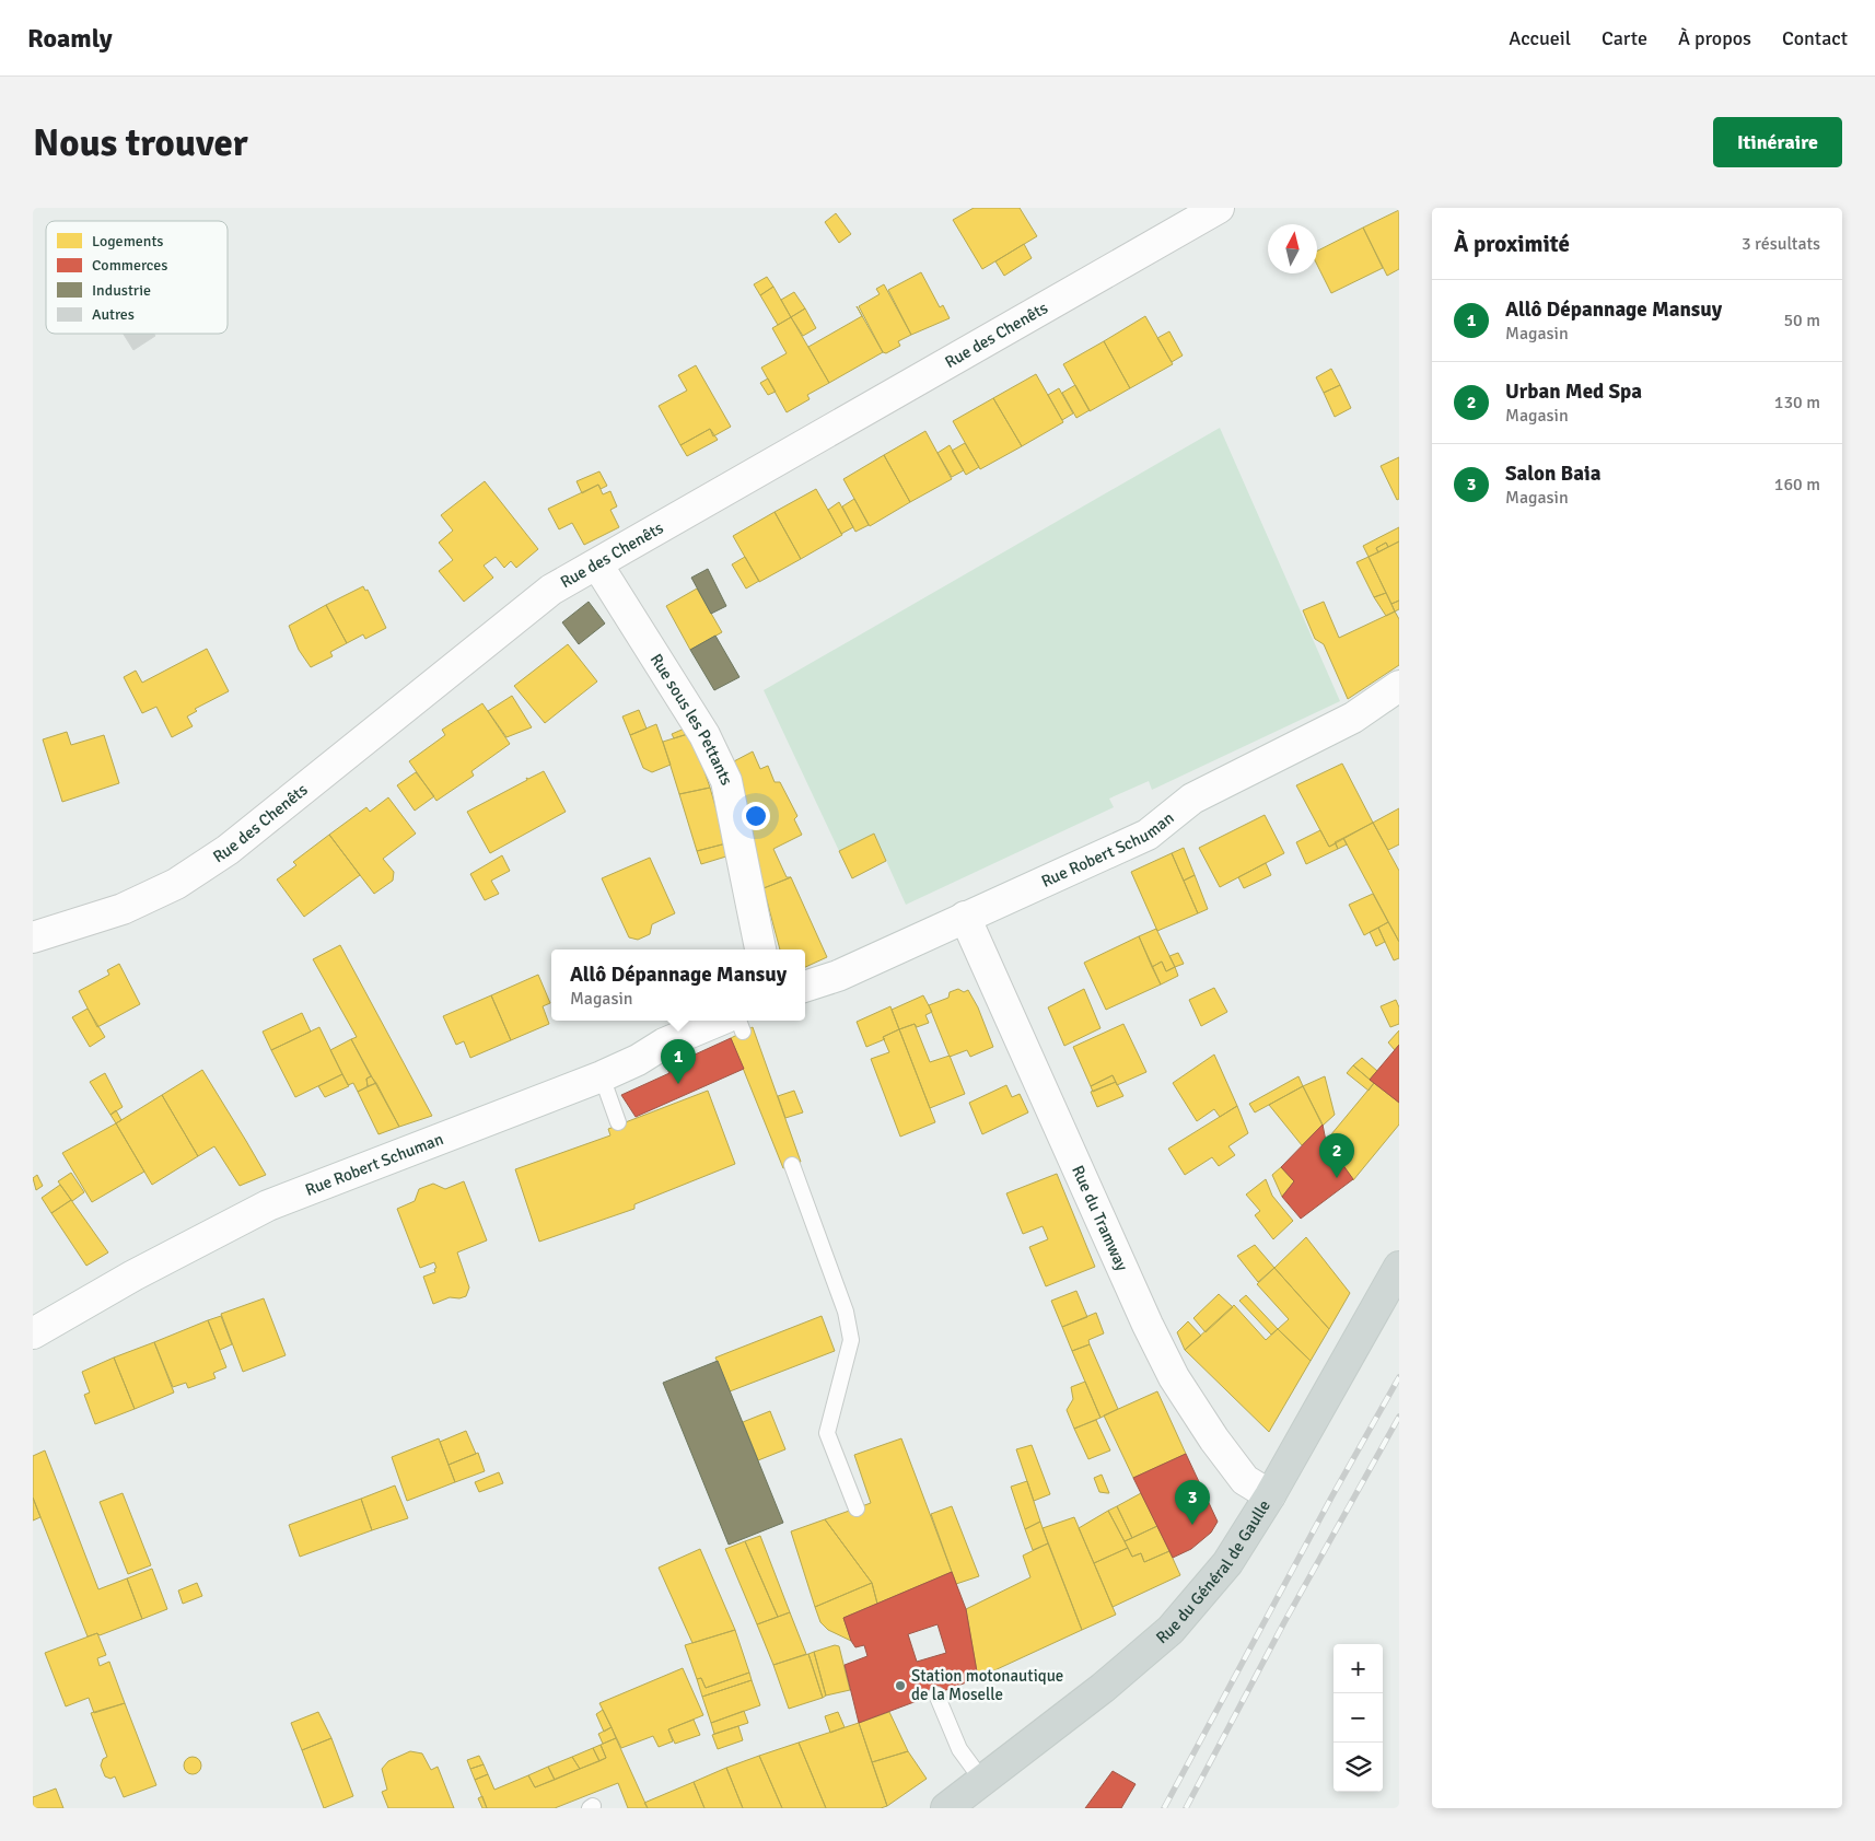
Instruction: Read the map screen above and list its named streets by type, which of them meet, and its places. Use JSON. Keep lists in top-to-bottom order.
{
  "streets": {
    "main road": ["Rue du Général de Gaulle"],
    "street": [
      "Rue des Chenêts",
      "Rue sous les Pettants",
      "Rue Robert Schuman",
      "Rue du Tramway"
    ]
  },
  "crossings": [
    ["Rue des Chenêts", "Rue sous les Pettants"],
    ["Rue Robert Schuman", "Rue du Tramway"],
    ["Rue du Tramway", "Rue du Général de Gaulle"]
  ],
  "places": ["Station motonautique de la Moselle"],
  "legend": [
    "Logements",
    "Commerces",
    "Industrie",
    "Autres"
  ],
  "north": "top",
  "page": {
    "header": "Roamly",
    "nav": [
      "Accueil",
      "Carte",
      "À propos",
      "Contact"
    ],
    "buttons": "Itinéraire",
    "title": "Nous trouver",
    "heading": ["À proximité", "3 résultats"],
    "list": [
      {
        "mark": "1",
        "name": "Allô Dépannage Mansuy",
        "note": "Magasin",
        "value": "50 m"
      },
      {
        "mark": "2",
        "name": "Urban Med Spa",
        "note": "Magasin",
        "value": "130 m"
      },
      {
        "mark": "3",
        "name": "Salon Baia",
        "note": "Magasin",
        "value": "160 m"
      }
    ],
    "popup": ["Allô Dépannage Mansuy", "Magasin"],
    "pins": ["1", "2", "3"],
    "map_buttons": ["+", "−"]
  }
}
